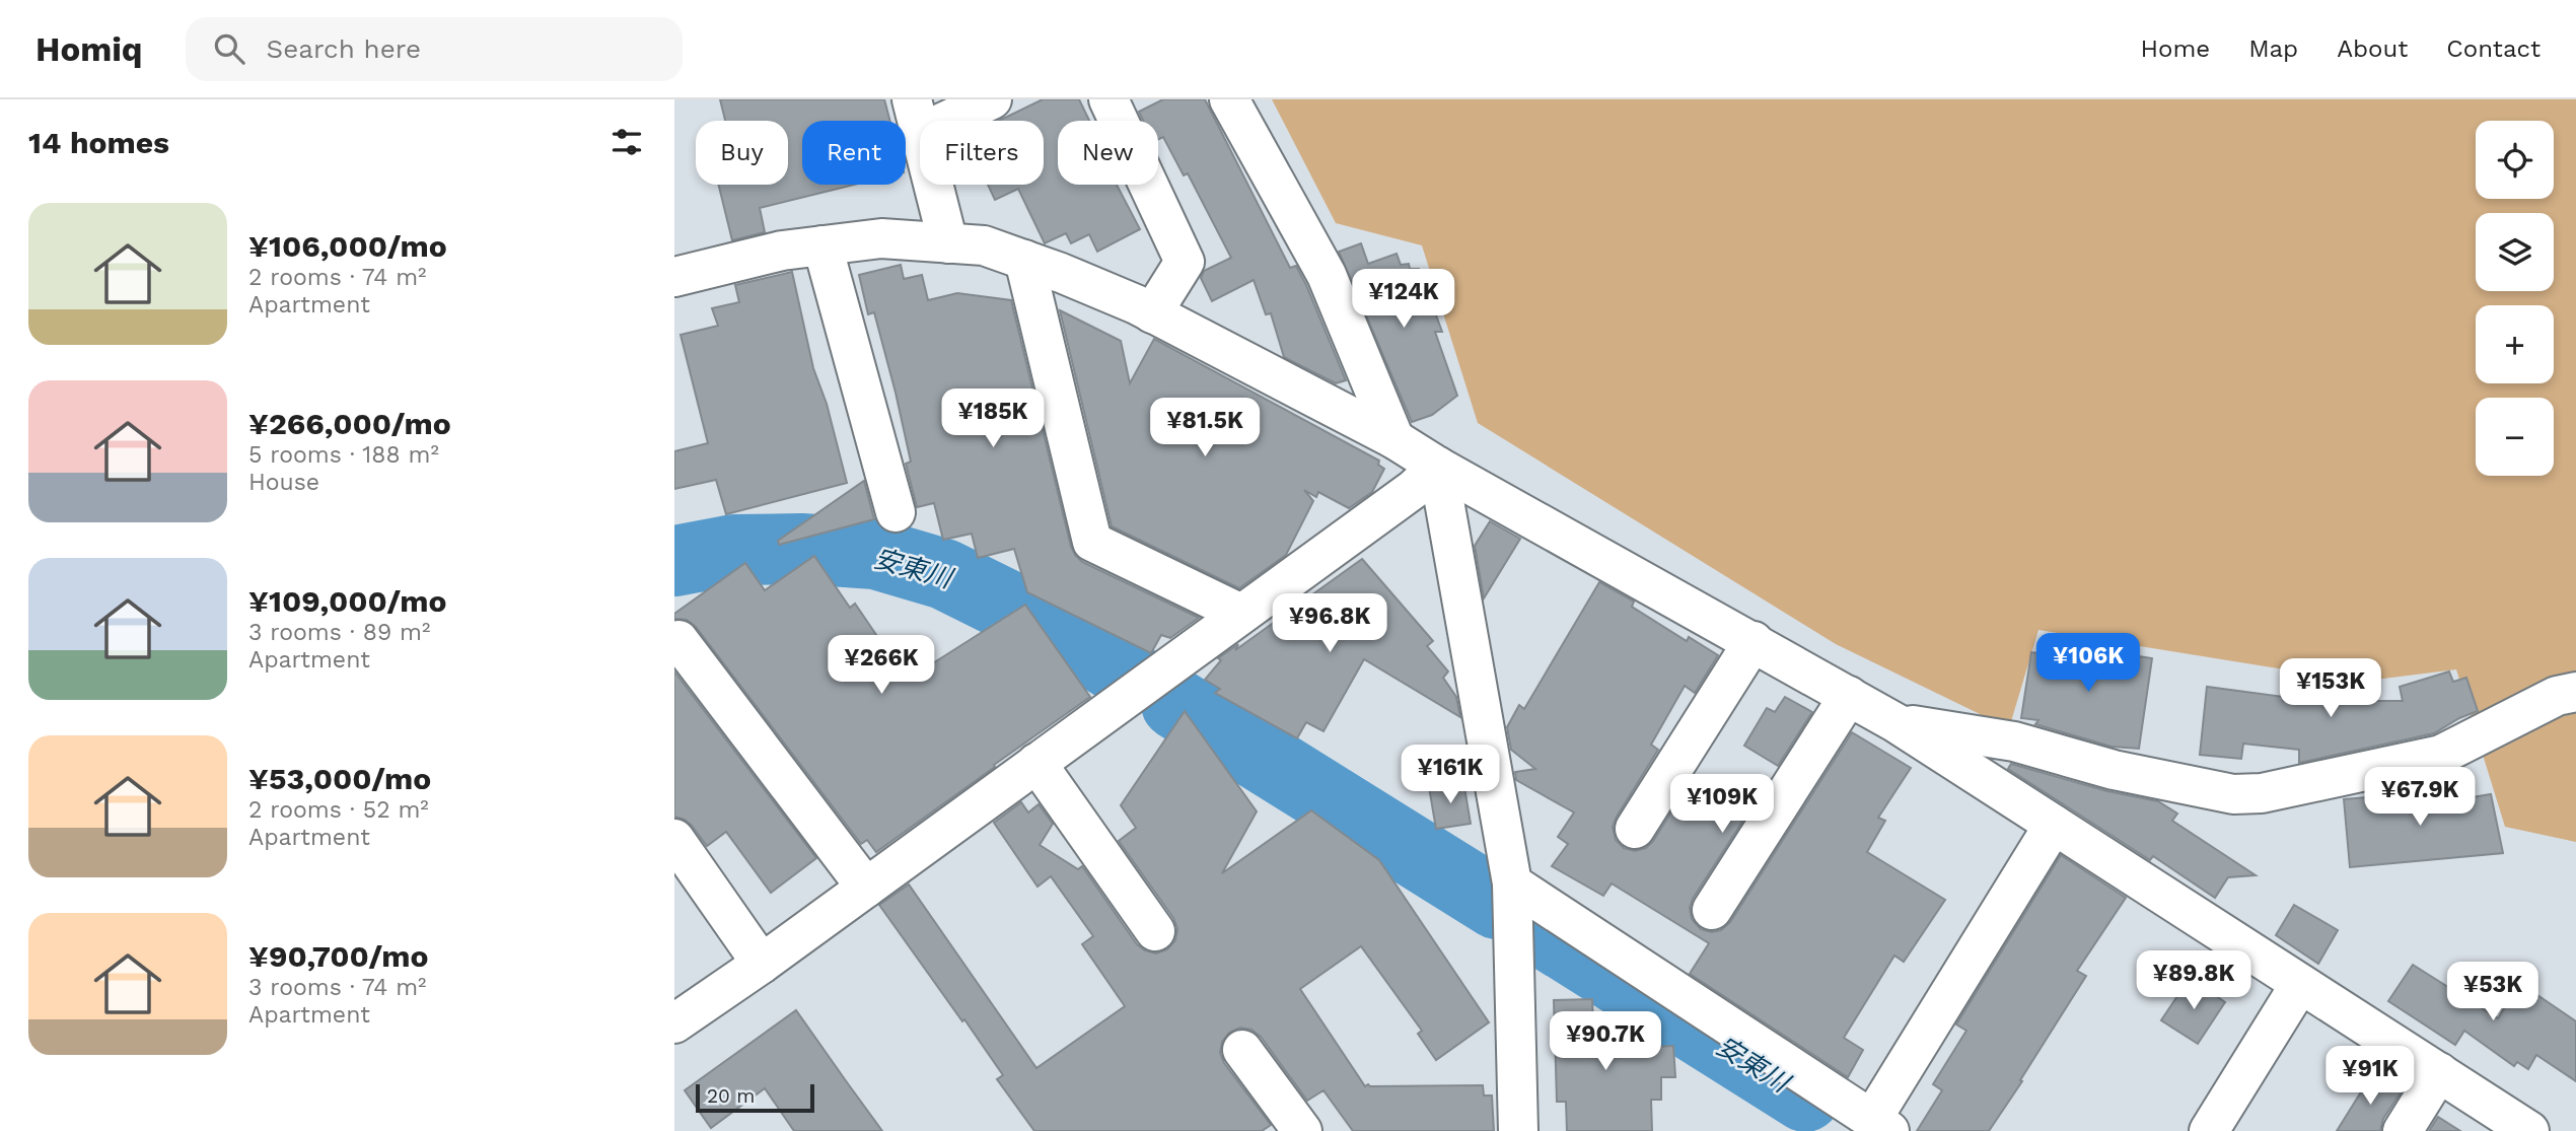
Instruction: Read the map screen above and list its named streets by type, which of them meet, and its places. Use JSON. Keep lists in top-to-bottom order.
{
  "water": ["安東川"],
  "scale_bar": "20 m",
  "page": {
    "header": "Homiq",
    "search": "Search here",
    "nav": [
      "Home",
      "Map",
      "About",
      "Contact"
    ],
    "heading": "14 homes",
    "map_buttons": ["+", "−"],
    "chip": [
      "Buy",
      "Rent",
      "Filters",
      "New"
    ],
    "list": [
      {
        "name": "¥106,000/mo",
        "note": "2 rooms · 74 m² · Apartment"
      },
      {
        "name": "¥266,000/mo",
        "note": "5 rooms · 188 m² · House"
      },
      {
        "name": "¥109,000/mo",
        "note": "3 rooms · 89 m² · Apartment"
      },
      {
        "name": "¥53,000/mo",
        "note": "2 rooms · 52 m² · Apartment"
      },
      {
        "name": "¥90,700/mo",
        "note": "3 rooms · 74 m² · Apartment"
      }
    ],
    "price": [
      "¥124K",
      "¥185K",
      "¥81.5K",
      "¥96.8K",
      "¥106K",
      "¥266K",
      "¥153K",
      "¥161K",
      "¥67.9K",
      "¥109K",
      "¥89.8K",
      "¥53K",
      "¥90.7K",
      "¥91K"
    ],
    "scale": "20 m"
  }
}
